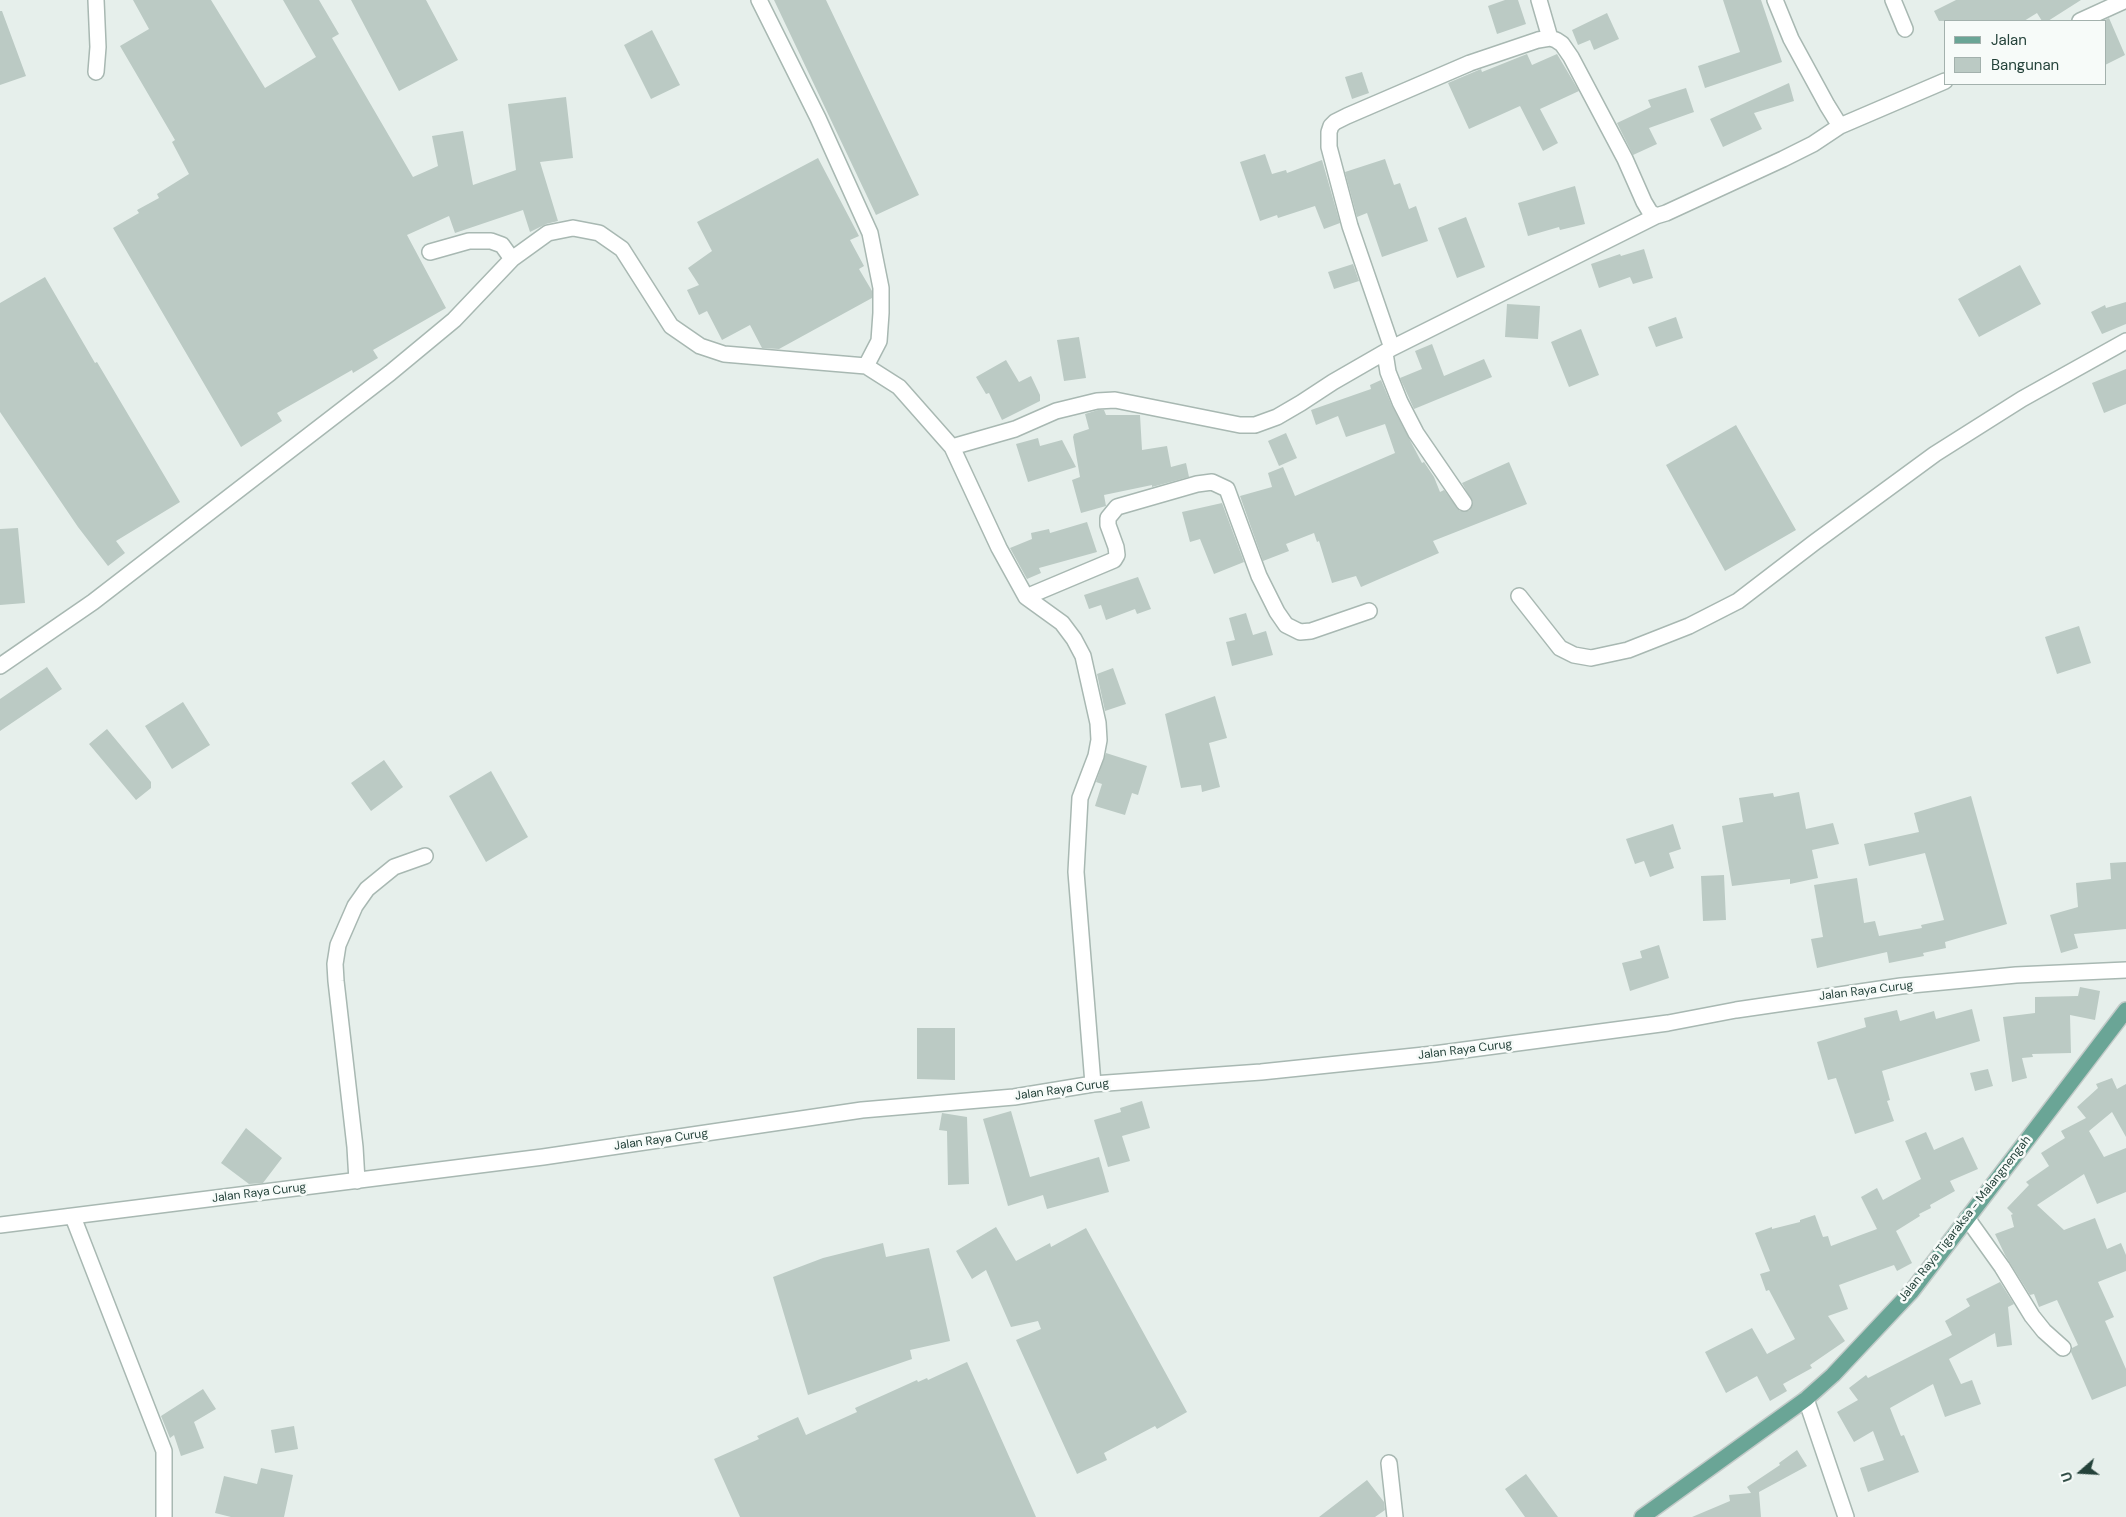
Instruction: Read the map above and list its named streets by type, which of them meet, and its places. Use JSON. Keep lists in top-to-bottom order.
{
  "streets": {
    "main road": ["Jalan Raya Tigaraksa - Malangnengah"],
    "street": ["Jalan Raya Curug"]
  },
  "legend": ["Jalan", "Bangunan"],
  "north": "left"
}
